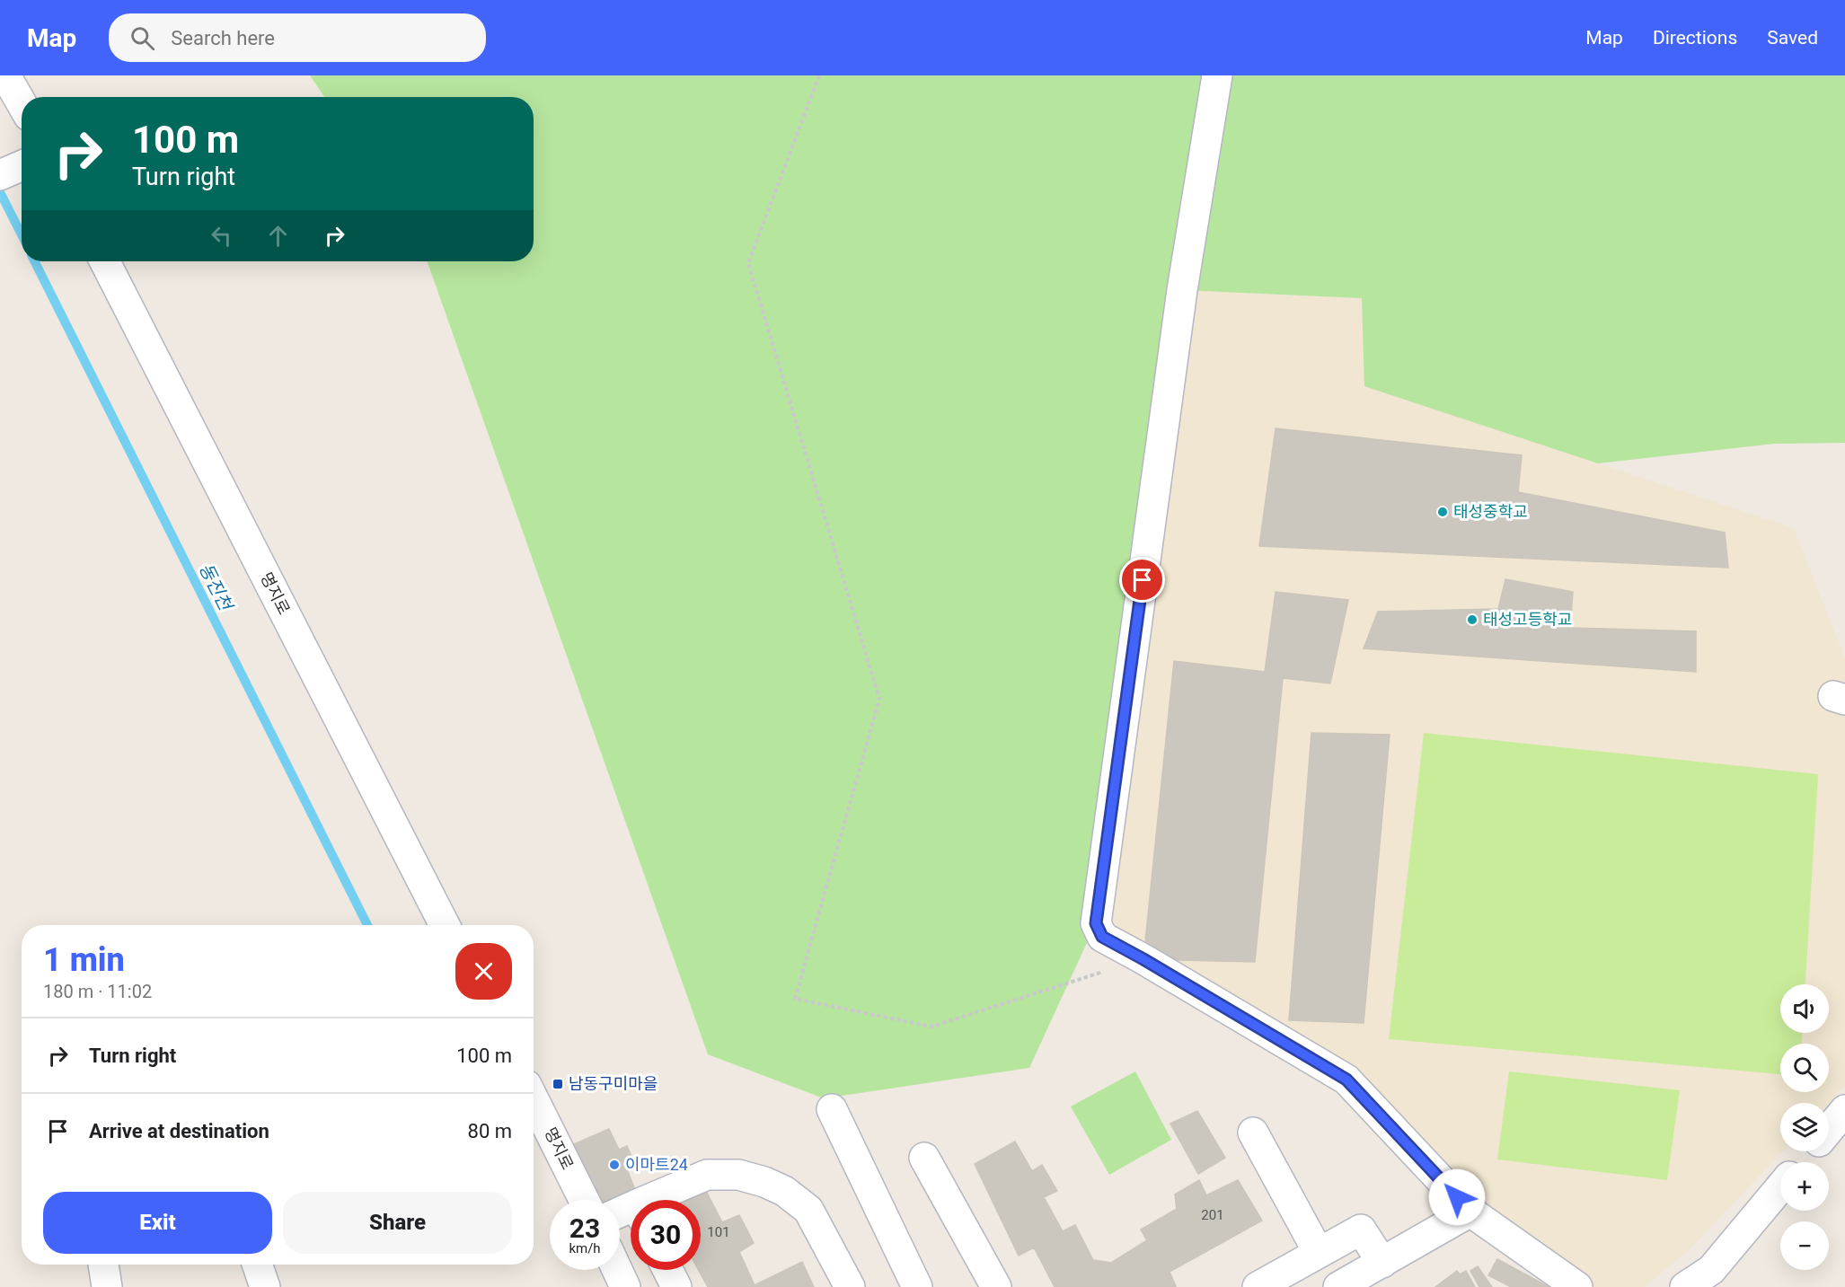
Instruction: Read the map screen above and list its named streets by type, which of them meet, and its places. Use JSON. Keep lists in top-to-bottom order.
{
  "streets": {
    "street": ["명지로"]
  },
  "water": ["동진천"],
  "places": {
    "other": ["태성중학교", "태성고등학교", "이마트24"],
    "transit": ["남동구미마을"]
  },
  "house_numbers": ["201", "101"],
  "page": {
    "header": "Map",
    "search": "Search here",
    "nav": ["Map", "Directions", "Saved"],
    "turn": ["100 m", "Turn right"],
    "heading": ["1 min", "180 m · 11:02"],
    "map_buttons": ["+", "−"],
    "list": [
      {
        "name": "Turn right",
        "value": "100 m"
      },
      {
        "name": "Arrive at destination",
        "value": "80 m"
      }
    ],
    "buttons": ["Exit", "Share"],
    "speed": "23 km/h",
    "limit": "30"
  }
}
